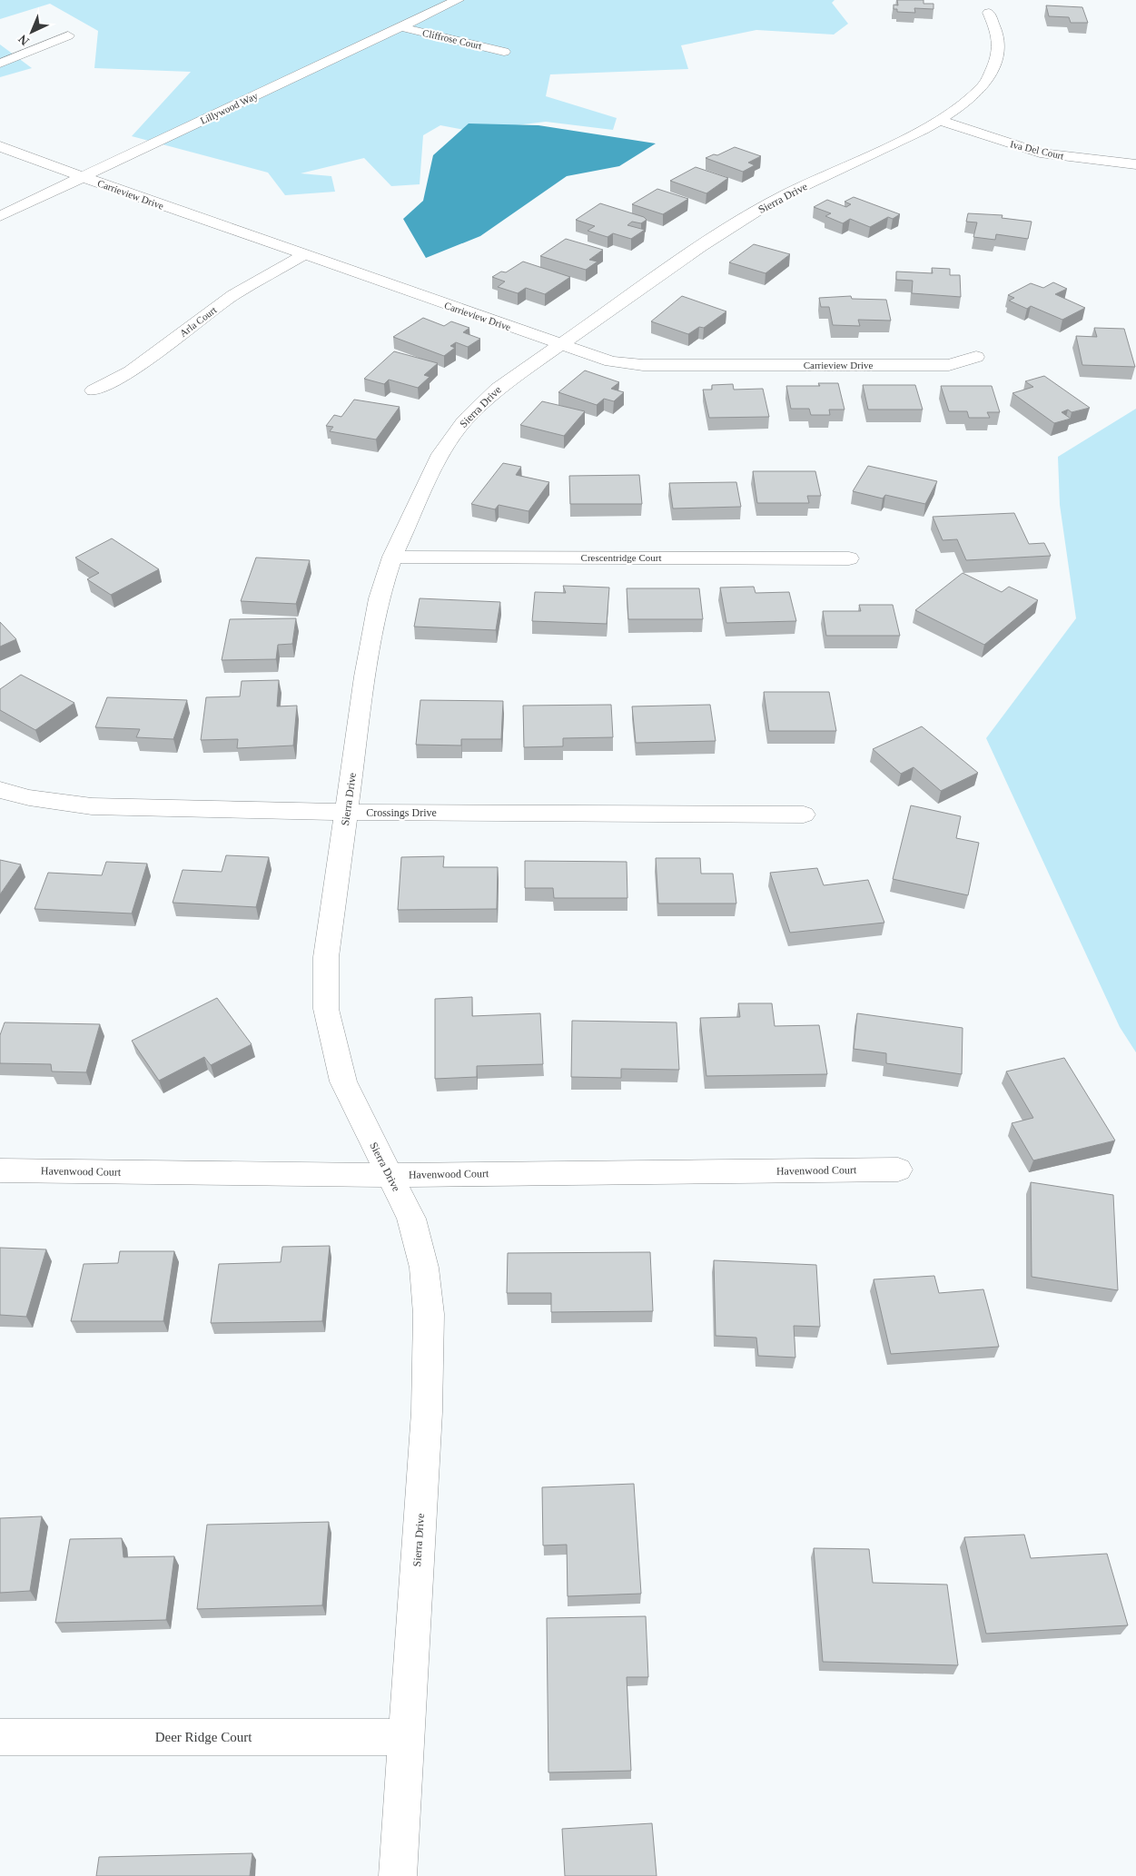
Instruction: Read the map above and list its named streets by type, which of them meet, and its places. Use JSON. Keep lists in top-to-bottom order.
{
  "streets": {
    "street": [
      "Cliffrose Court",
      "Lillywood Way",
      "Iva Del Court",
      "Carrieview Drive",
      "Sierra Drive",
      "Arla Court",
      "Crescentridge Court",
      "Crossings Drive",
      "Havenwood Court",
      "Deer Ridge Court"
    ]
  },
  "crossings": [
    ["Cliffrose Court", "Lillywood Way"],
    ["Lillywood Way", "Carrieview Drive"],
    ["Iva Del Court", "Sierra Drive"],
    ["Carrieview Drive", "Sierra Drive"],
    ["Carrieview Drive", "Arla Court"],
    ["Sierra Drive", "Crescentridge Court"],
    ["Sierra Drive", "Crossings Drive"],
    ["Sierra Drive", "Havenwood Court"],
    ["Sierra Drive", "Deer Ridge Court"]
  ],
  "north": "bottom left"
}
